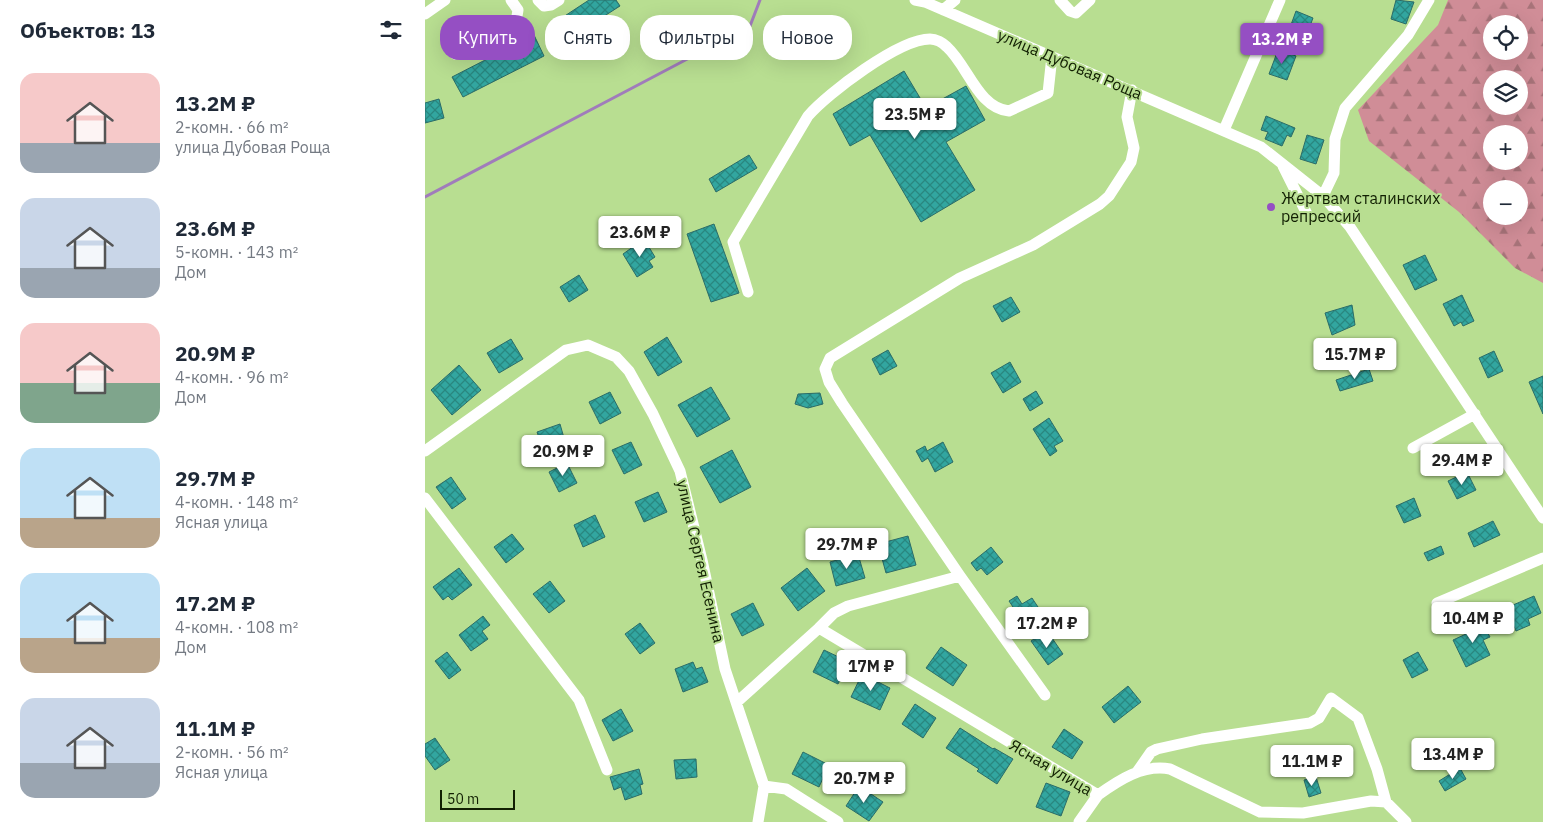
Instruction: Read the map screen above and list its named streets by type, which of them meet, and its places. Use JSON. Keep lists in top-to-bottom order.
{
  "streets": {
    "street": ["улица Дубовая Роща", "улица Сергея Есенина", "Ясная улица"]
  },
  "places": ["Жертвам сталинских репрессий"],
  "scale_bar": "50 m",
  "page": {
    "heading": "Объектов: 13",
    "map_buttons": ["+", "−"],
    "chip": [
      "Купить",
      "Снять",
      "Фильтры",
      "Новое"
    ],
    "price": [
      "13.2M ₽",
      "23.5M ₽",
      "23.6M ₽",
      "15.7M ₽",
      "20.9M ₽",
      "29.4M ₽",
      "29.7M ₽",
      "10.4M ₽",
      "17.2M ₽",
      "17M ₽",
      "13.4M ₽",
      "11.1M ₽",
      "20.7M ₽"
    ],
    "list": [
      {
        "name": "13.2M ₽",
        "note": "2-комн. · 66 m² · улица Дубовая Роща"
      },
      {
        "name": "23.6M ₽",
        "note": "5-комн. · 143 m² · Дом"
      },
      {
        "name": "20.9M ₽",
        "note": "4-комн. · 96 m² · Дом"
      },
      {
        "name": "29.7M ₽",
        "note": "4-комн. · 148 m² · Ясная улица"
      },
      {
        "name": "17.2M ₽",
        "note": "4-комн. · 108 m² · Дом"
      },
      {
        "name": "11.1M ₽",
        "note": "2-комн. · 56 m² · Ясная улица"
      }
    ],
    "scale": "50 m"
  }
}
